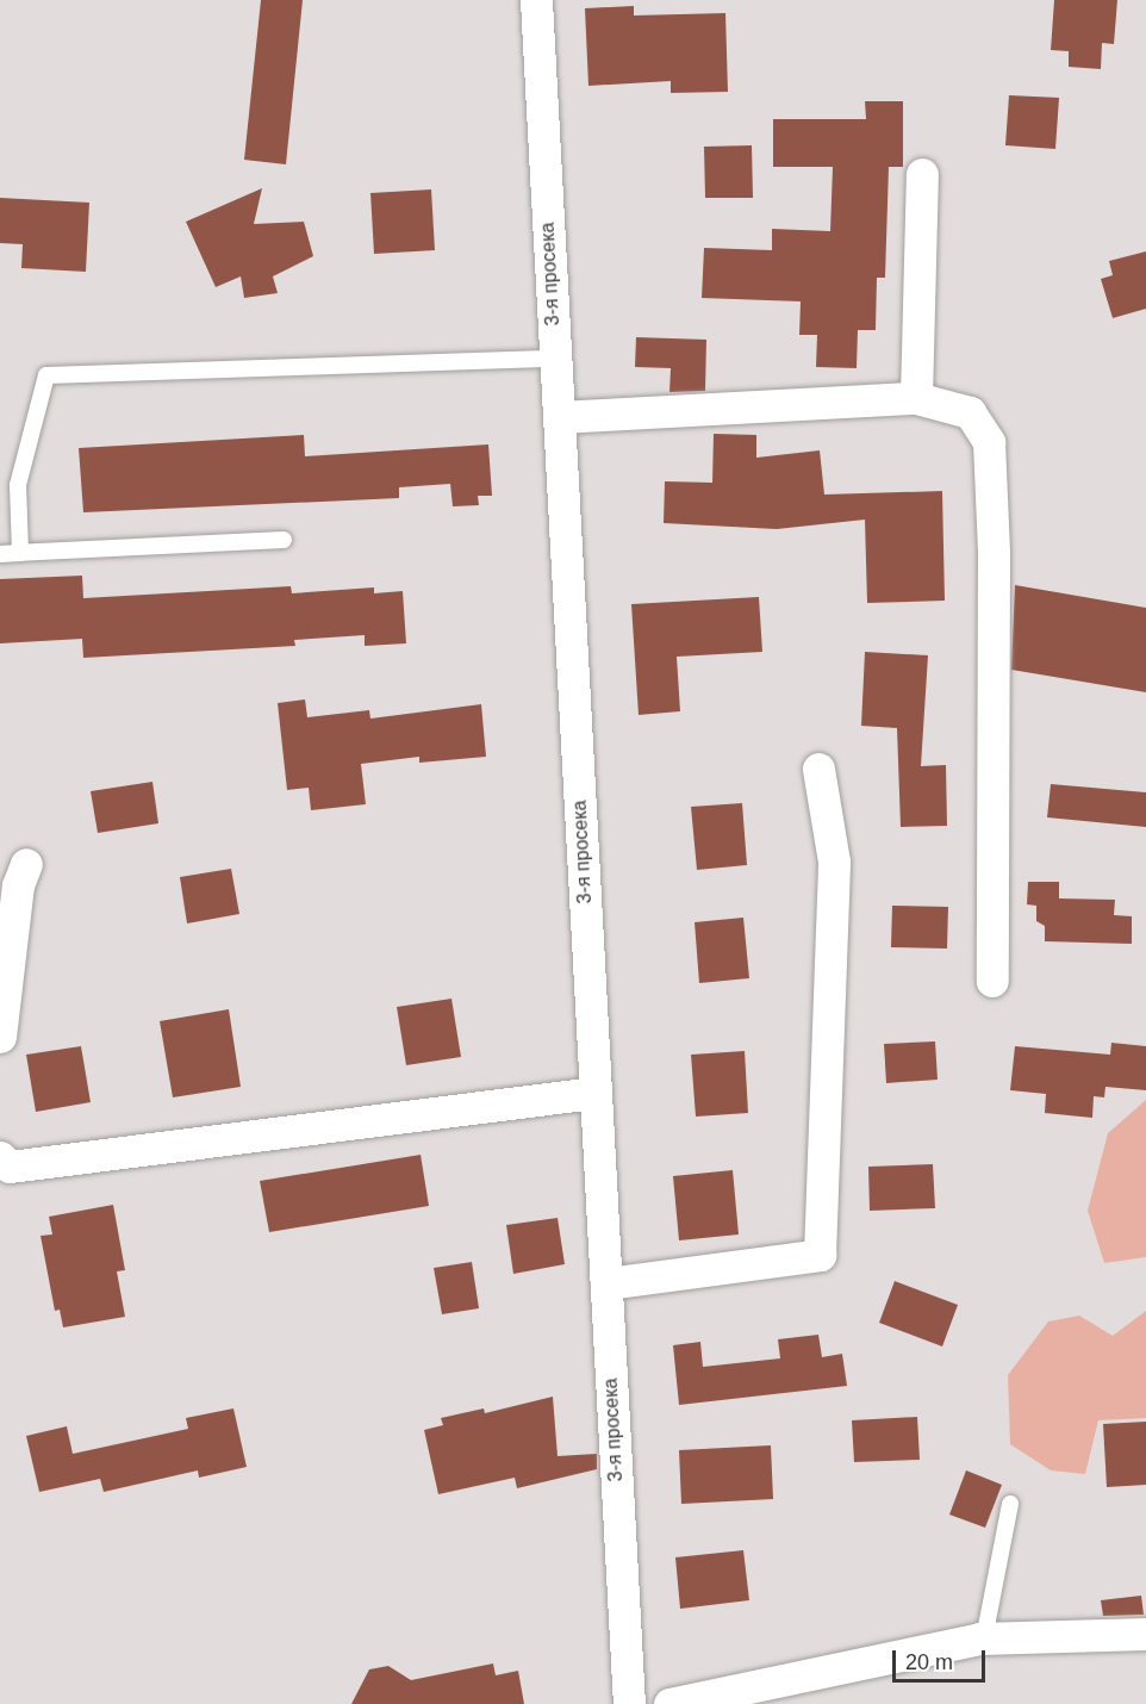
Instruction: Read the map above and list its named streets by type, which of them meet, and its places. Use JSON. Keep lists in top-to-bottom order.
{
  "streets": {
    "street": ["3-я просека"]
  },
  "scale_bar": "20 m"
}
